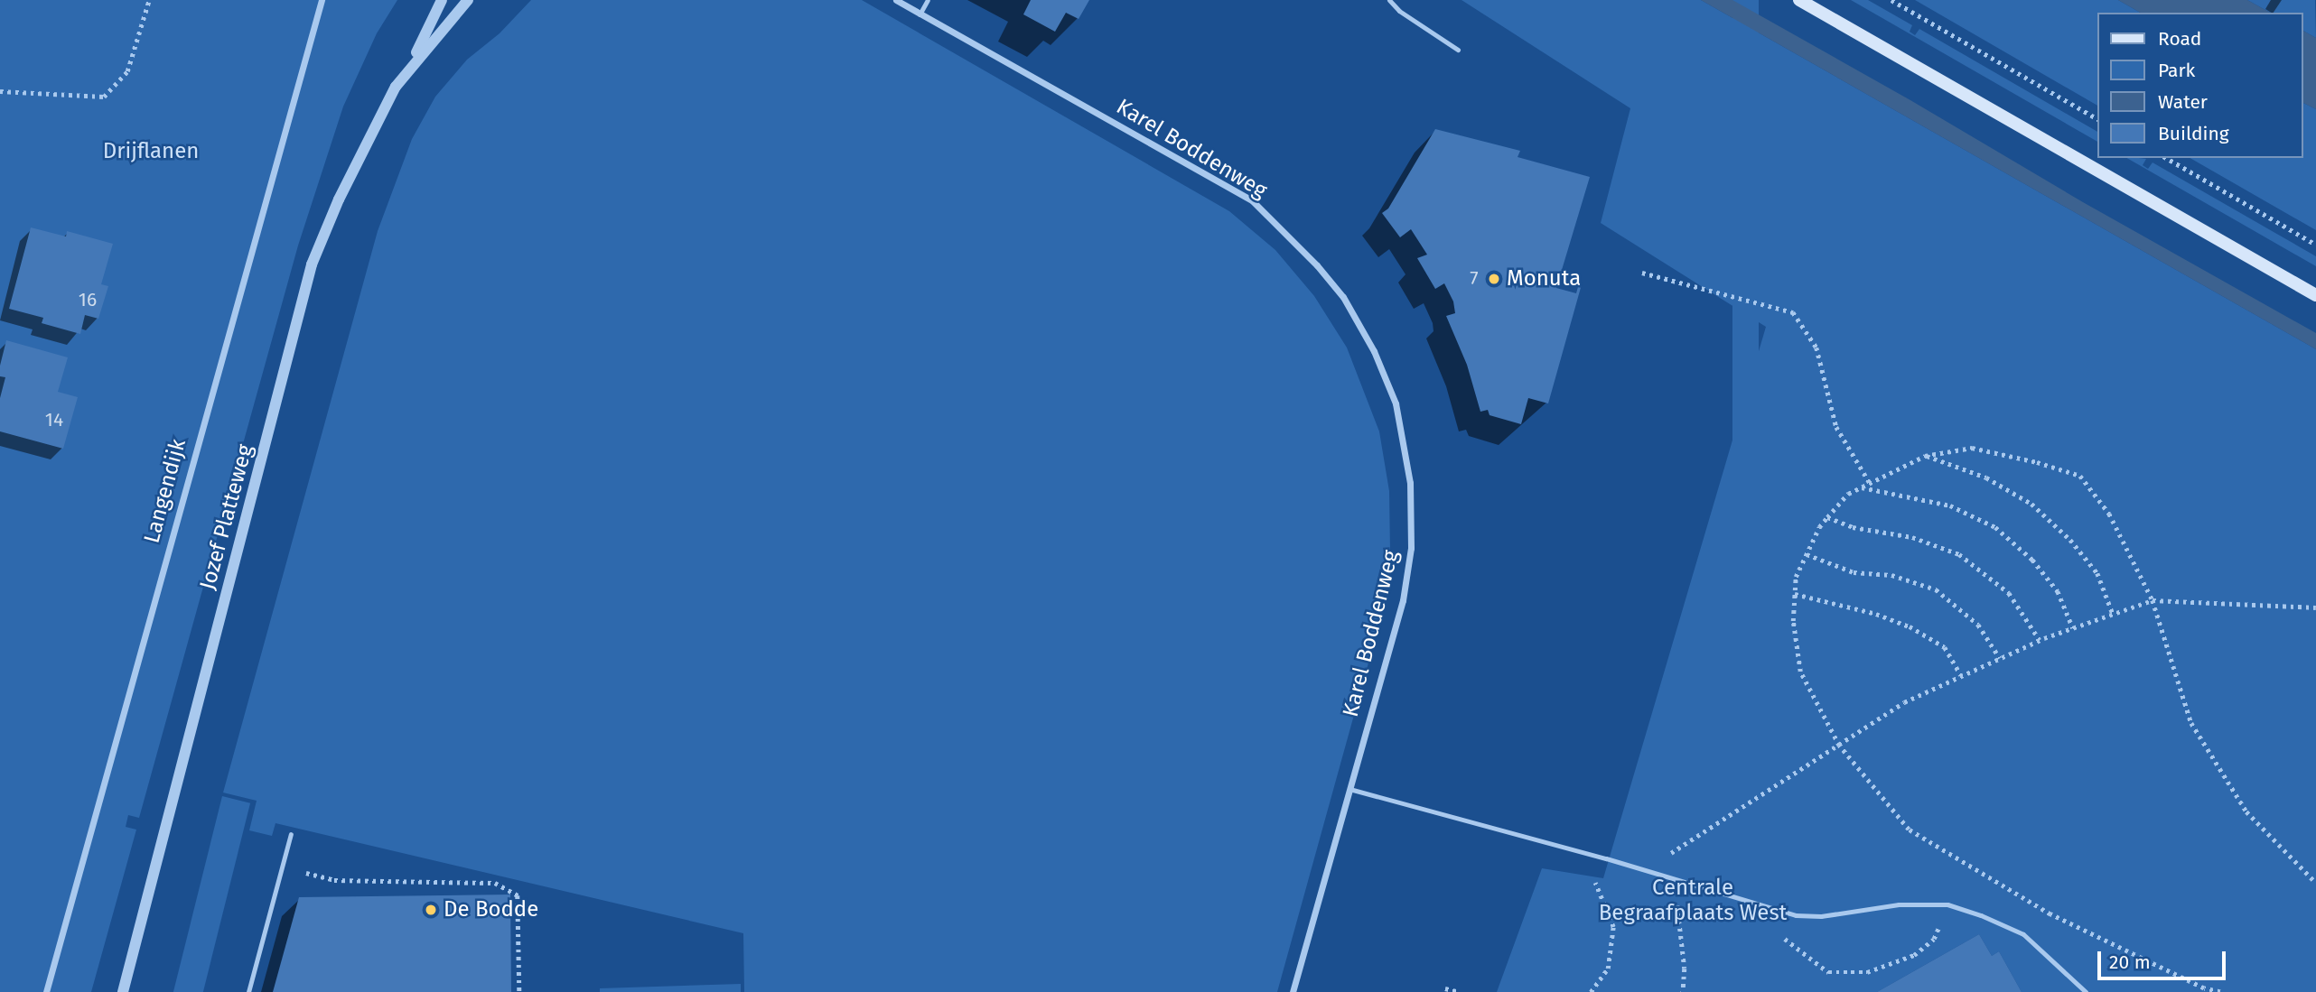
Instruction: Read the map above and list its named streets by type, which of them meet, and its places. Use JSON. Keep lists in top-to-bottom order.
{
  "streets": {
    "street": ["Karel Boddenweg", "Langendijk", "Jozef Platteweg"]
  },
  "parks": ["Drijflanen", "Centrale Begraafplaats West"],
  "places": ["Monuta", "De Bodde"],
  "house_numbers": ["7", "16", "14"],
  "legend": [
    "Road",
    "Park",
    "Water",
    "Building"
  ],
  "scale_bar": "20 m"
}
